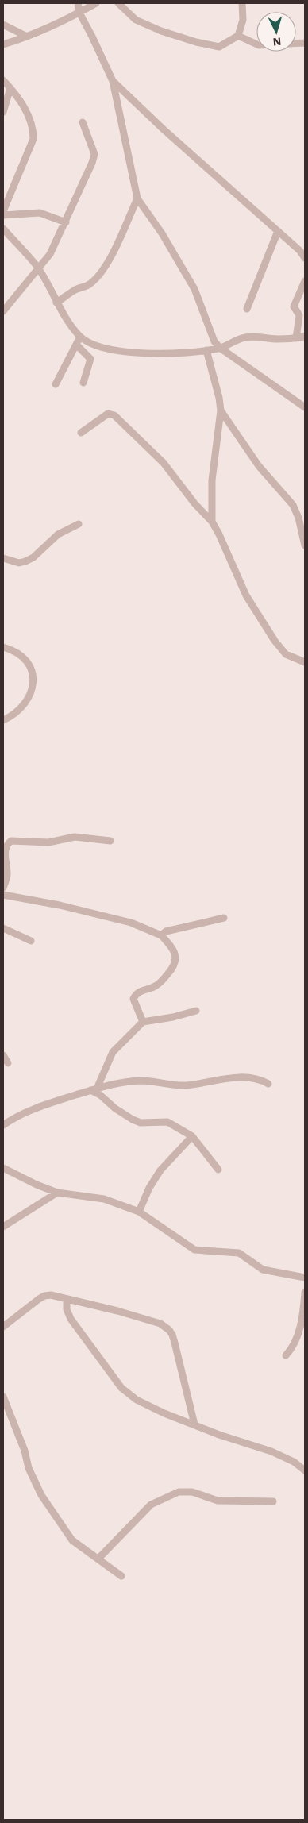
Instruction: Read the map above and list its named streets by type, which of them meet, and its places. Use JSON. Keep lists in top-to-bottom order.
{
  "north": "bottom"
}
